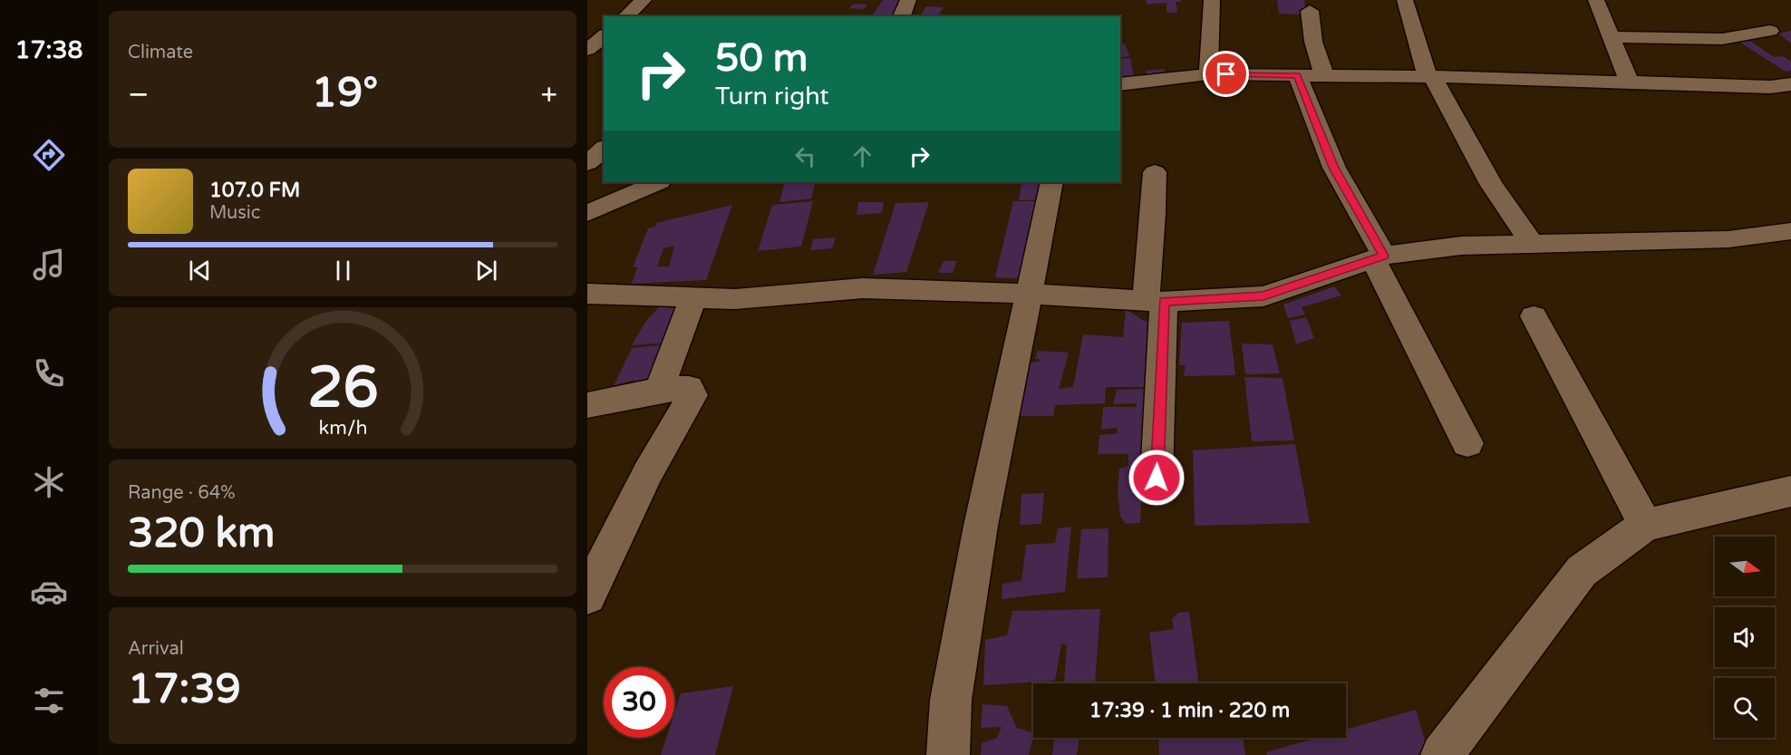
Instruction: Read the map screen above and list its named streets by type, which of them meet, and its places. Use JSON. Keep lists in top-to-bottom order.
{
  "north": "right",
  "page": {
    "tabs": "17:38",
    "tile": [
      "Climate",
      ["Range · 64%", "320 km"],
      ["Arrival", "17:39"]
    ],
    "turn": ["50 m", "Turn right"],
    "heat": ["−", "19°", "+"],
    "song": ["107.0 FM", "Music"],
    "limit": "30",
    "trip": "17:39 · 1 min · 220 m",
    "gauge": ["26", "km/h"]
  }
}
